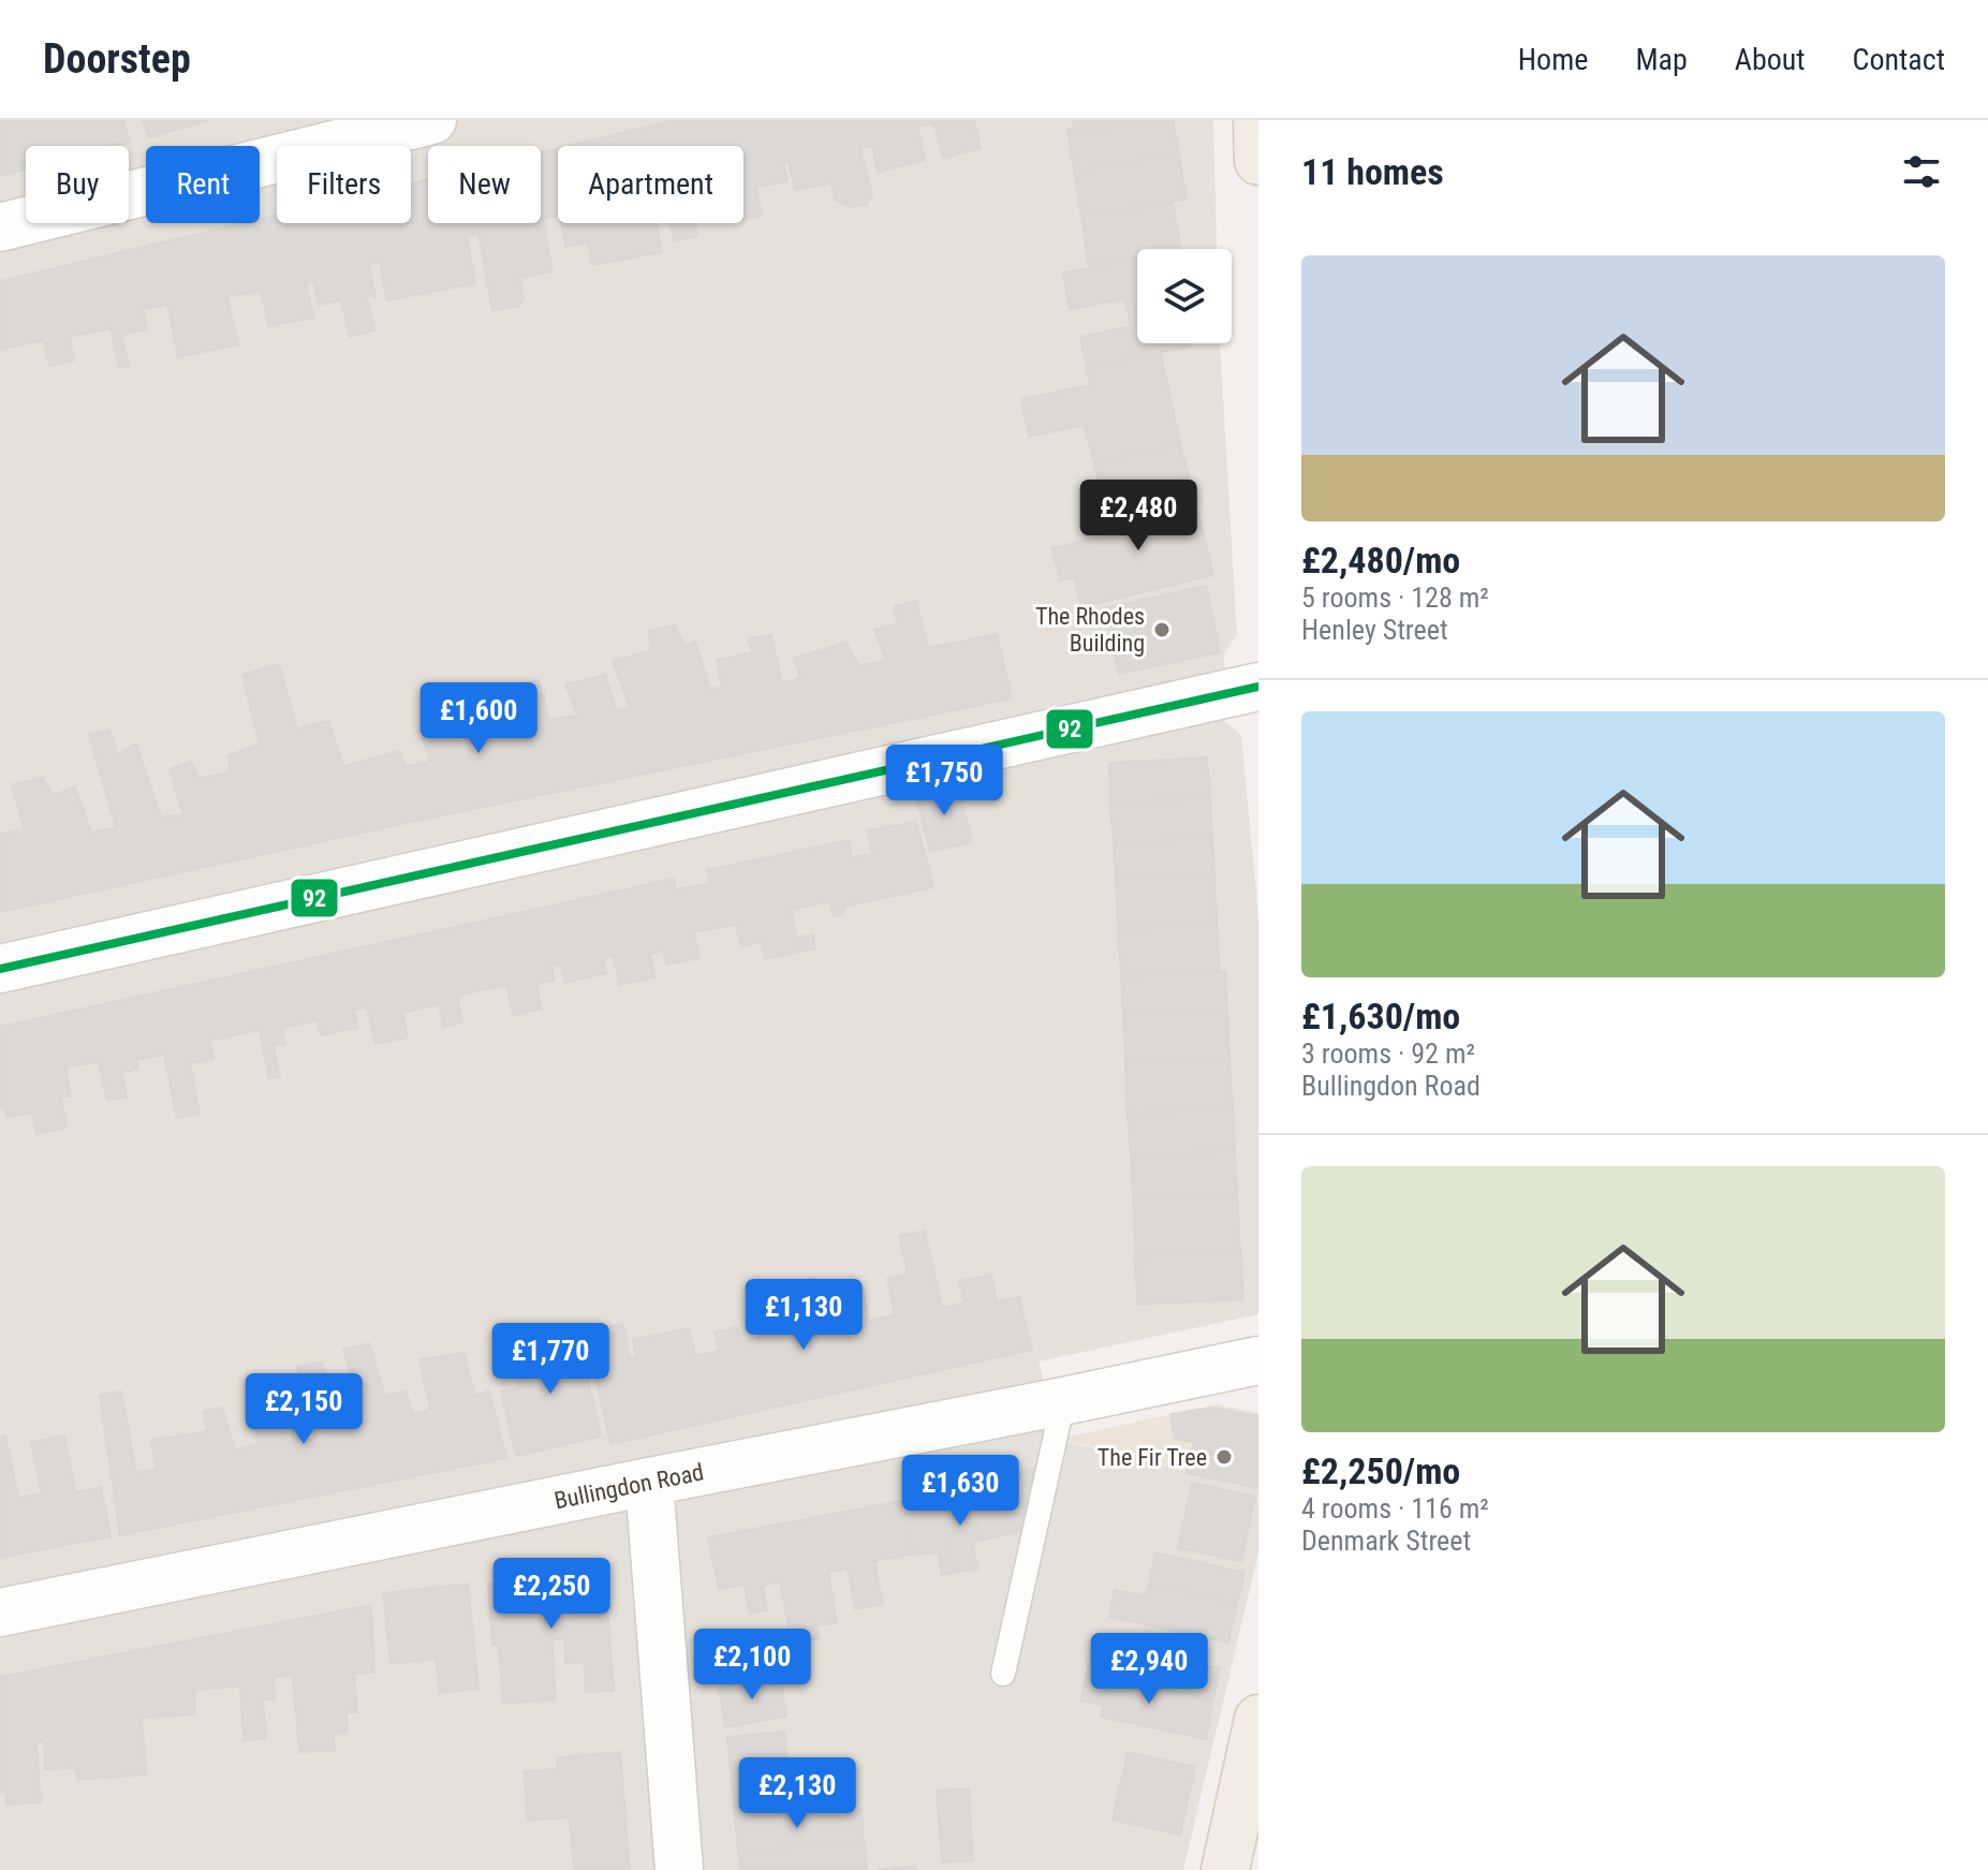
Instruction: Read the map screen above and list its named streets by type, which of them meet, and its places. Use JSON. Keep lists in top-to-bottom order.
{
  "streets": {
    "street": ["Bullingdon Road"]
  },
  "places": ["The Rhodes Building", "The Fir Tree"],
  "lines": ["transit line 92"],
  "page": {
    "header": "Doorstep",
    "nav": [
      "Home",
      "Map",
      "About",
      "Contact"
    ],
    "heading": "11 homes",
    "chip": [
      "Buy",
      "Rent",
      "Filters",
      "New",
      "Apartment"
    ],
    "list": [
      {
        "name": "£2,480/mo",
        "note": "5 rooms · 128 m² · Henley Street"
      },
      {
        "name": "£1,630/mo",
        "note": "3 rooms · 92 m² · Bullingdon Road"
      },
      {
        "name": "£2,250/mo",
        "note": "4 rooms · 116 m² · Denmark Street"
      }
    ],
    "price": [
      "£2,480",
      "£1,600",
      "£1,750",
      "£1,130",
      "£1,770",
      "£2,150",
      "£1,630",
      "£2,250",
      "£2,100",
      "£2,940",
      "£2,130"
    ]
  }
}
